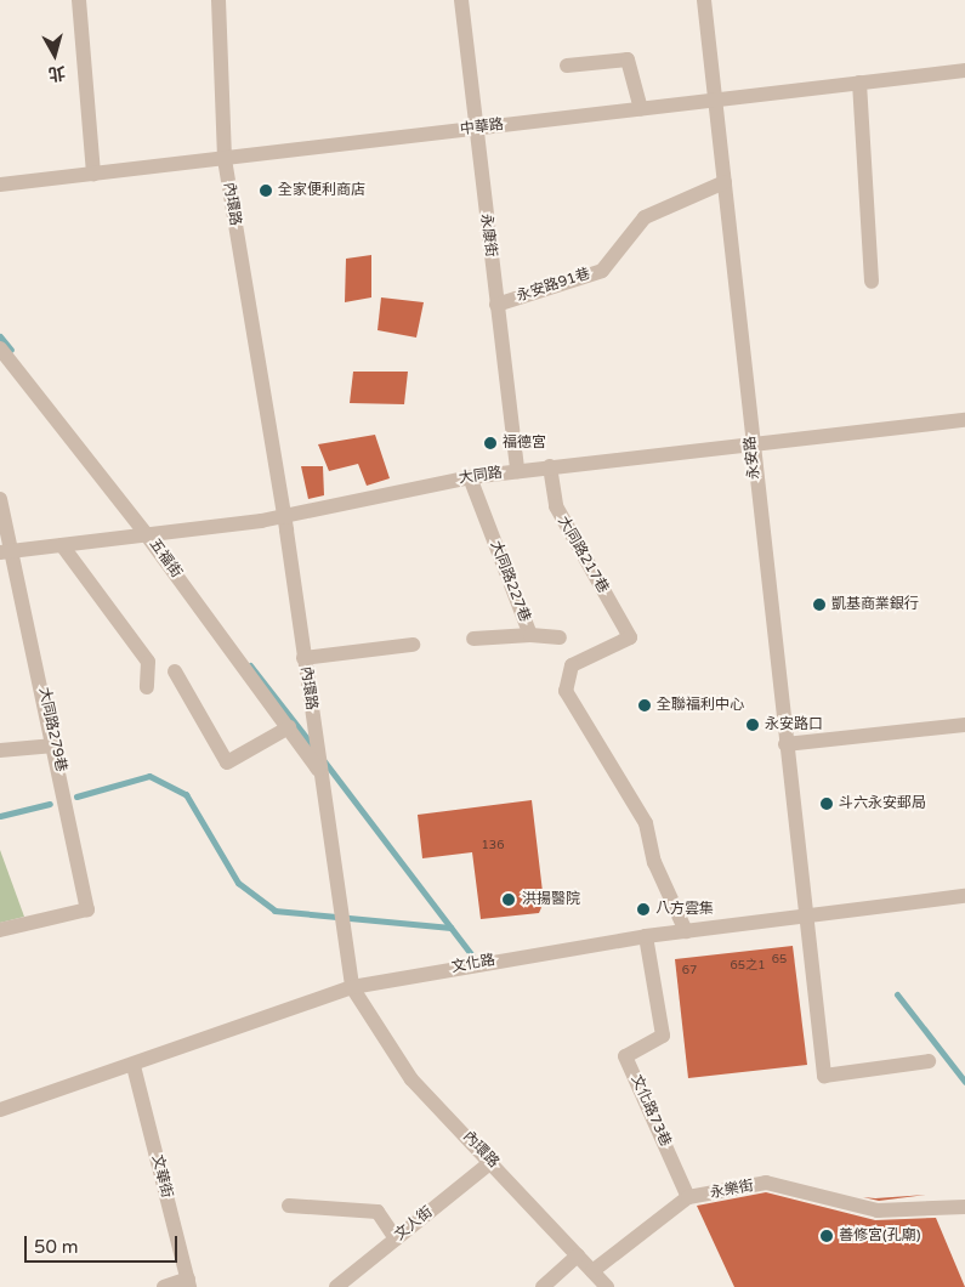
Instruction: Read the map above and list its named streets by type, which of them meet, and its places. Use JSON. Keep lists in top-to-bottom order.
{
  "streets": {
    "street": [
      "中華路",
      "內環路",
      "永康街",
      "永安路91巷",
      "永安路",
      "大同路",
      "大同路217巷",
      "五福街",
      "大同路227巷",
      "大同路279巷",
      "文化路",
      "文化路73巷",
      "文華街",
      "永樂街",
      "文人街"
    ]
  },
  "crossings": [
    ["中華路", "內環路"],
    ["中華路", "永康街"],
    ["中華路", "永安路"],
    ["內環路", "大同路"],
    ["內環路", "五福街"],
    ["內環路", "文化路"],
    ["內環路", "永樂街"],
    ["內環路", "文人街"],
    ["永康街", "永安路91巷"],
    ["永康街", "大同路"],
    ["永安路91巷", "永安路"],
    ["永安路", "大同路"],
    ["永安路", "文化路"],
    ["大同路", "大同路217巷"],
    ["大同路", "五福街"],
    ["大同路", "大同路227巷"],
    ["大同路", "大同路279巷"],
    ["大同路217巷", "文化路"],
    ["文化路", "文化路73巷"],
    ["文化路", "文華街"],
    ["文化路73巷", "永樂街"]
  ],
  "places": [
    "全家便利商店",
    "福德宮",
    "凱基商業銀行",
    "全聯福利中心",
    "永安路口",
    "斗六永安郵局",
    "洪揚醫院",
    "八方雲集",
    "善修宮(孔廟)"
  ],
  "house_numbers": [
    "136",
    "65",
    "65之1",
    "67"
  ],
  "scale_bar": "50 m",
  "north": "bottom"
}
